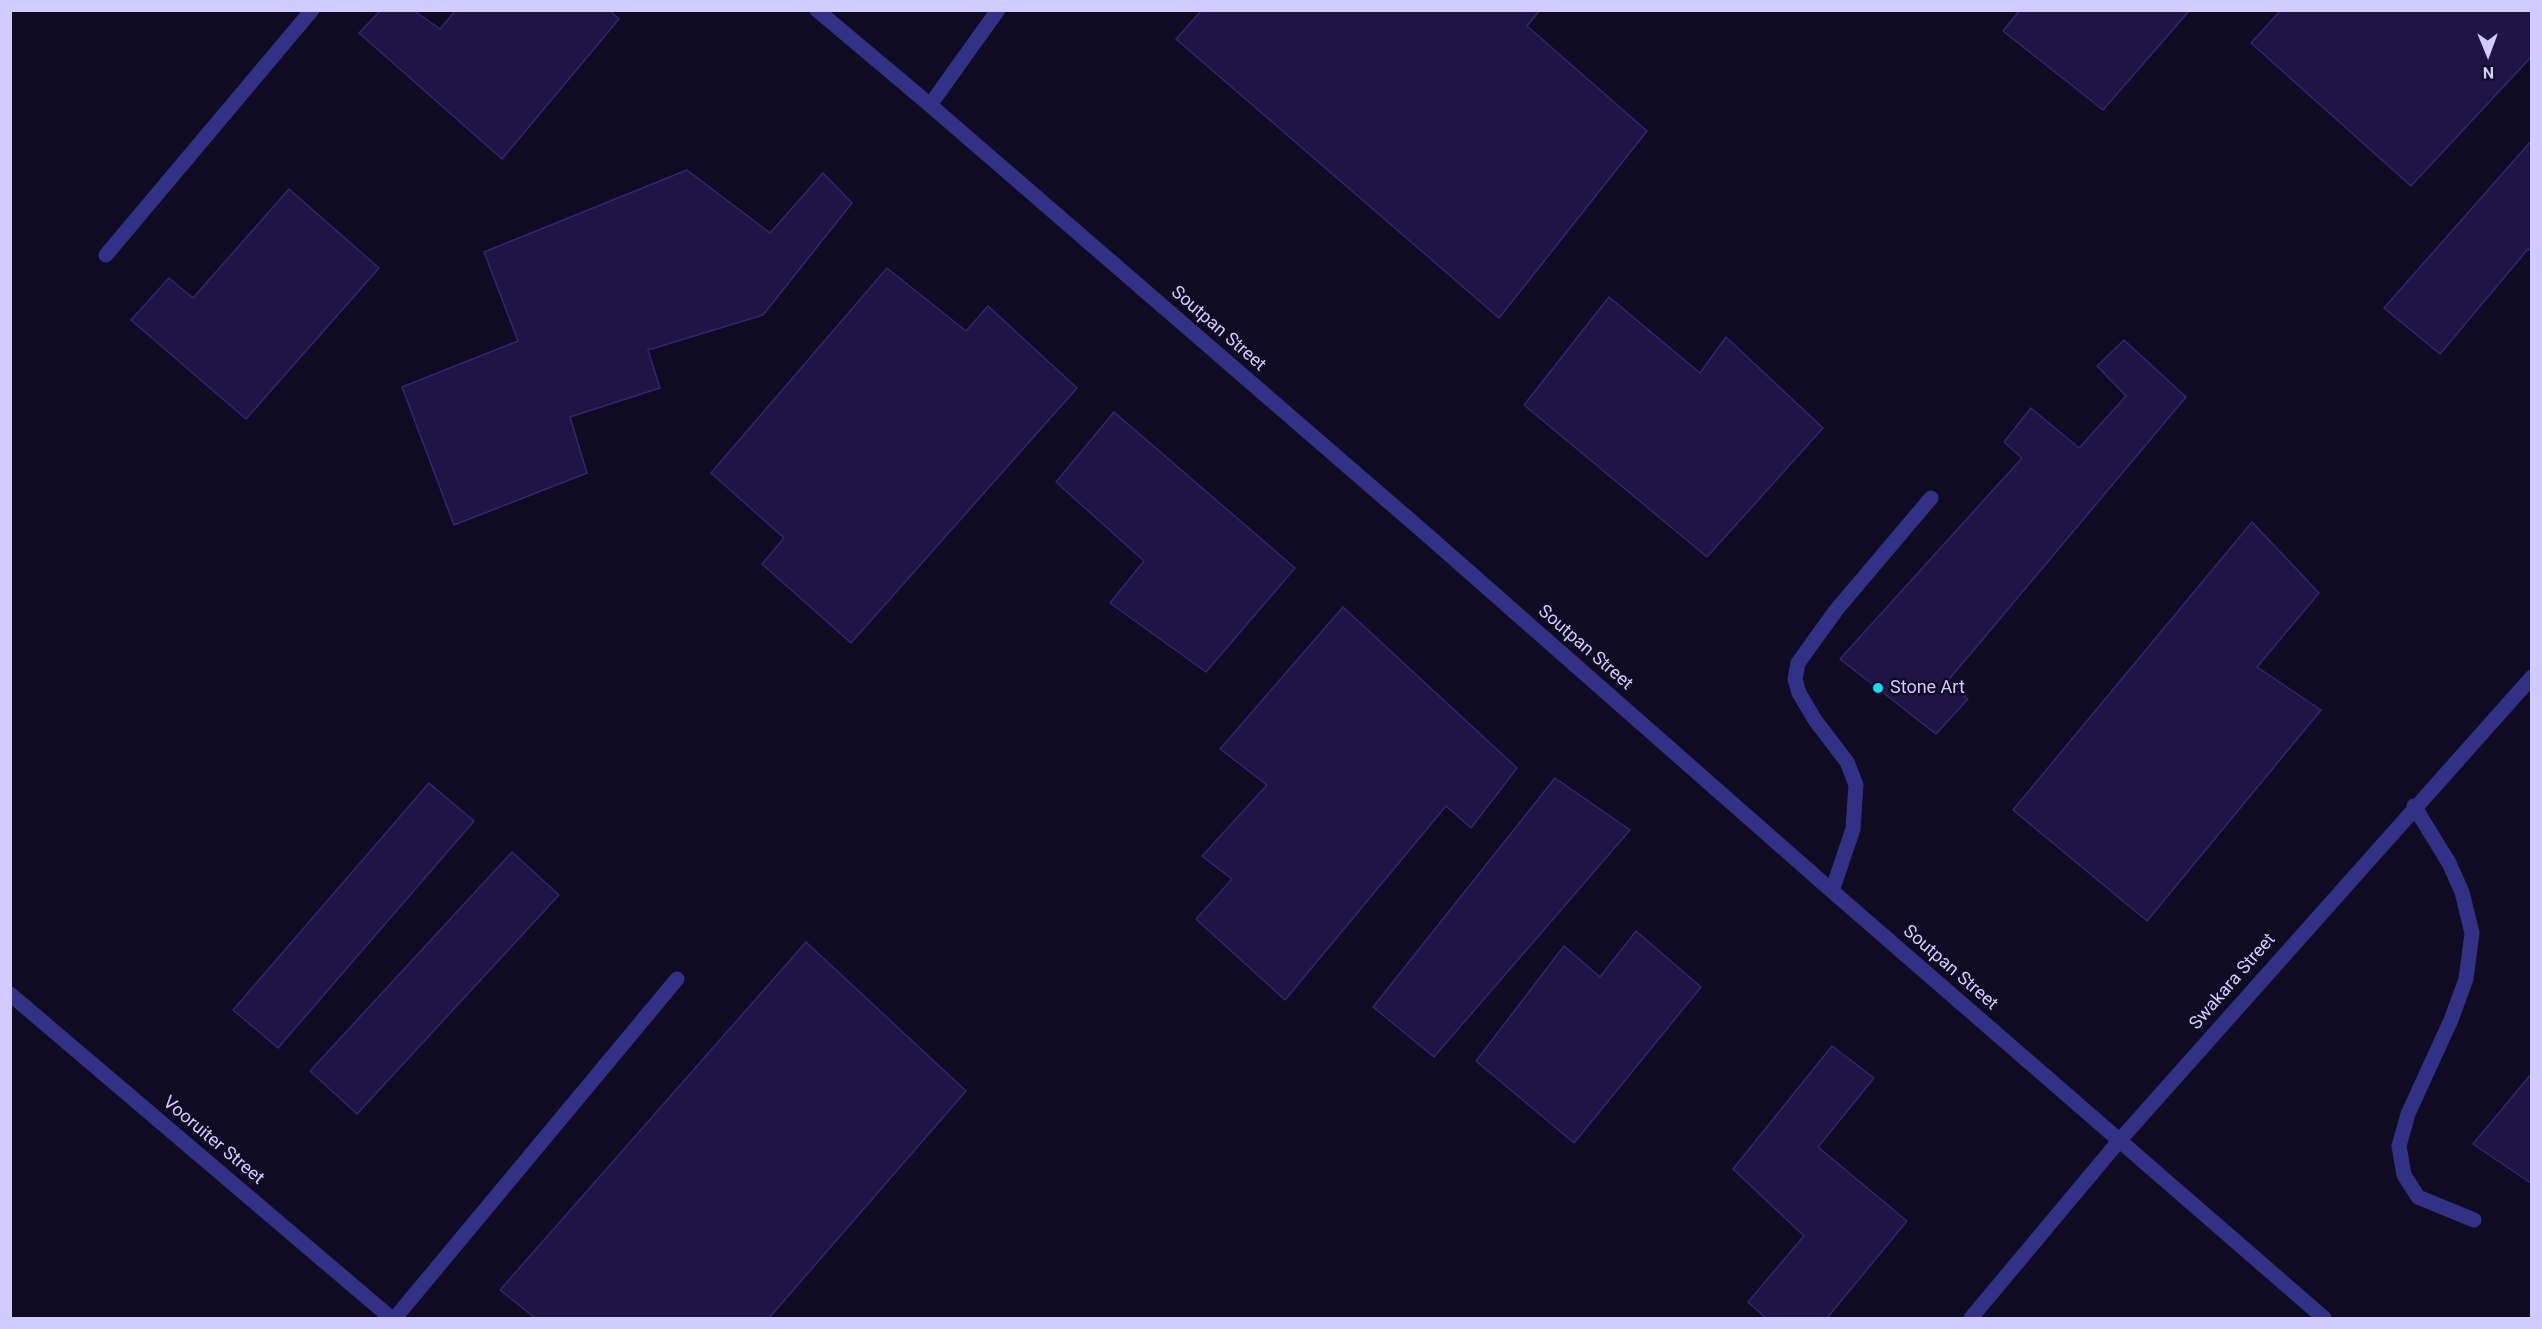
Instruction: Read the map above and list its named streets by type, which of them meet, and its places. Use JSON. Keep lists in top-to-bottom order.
{
  "streets": {
    "street": ["Soutpan Street", "Swakara Street", "Vooruiter Street"]
  },
  "crossings": [
    ["Soutpan Street", "Swakara Street"]
  ],
  "places": ["Stone Art"],
  "north": "bottom"
}
